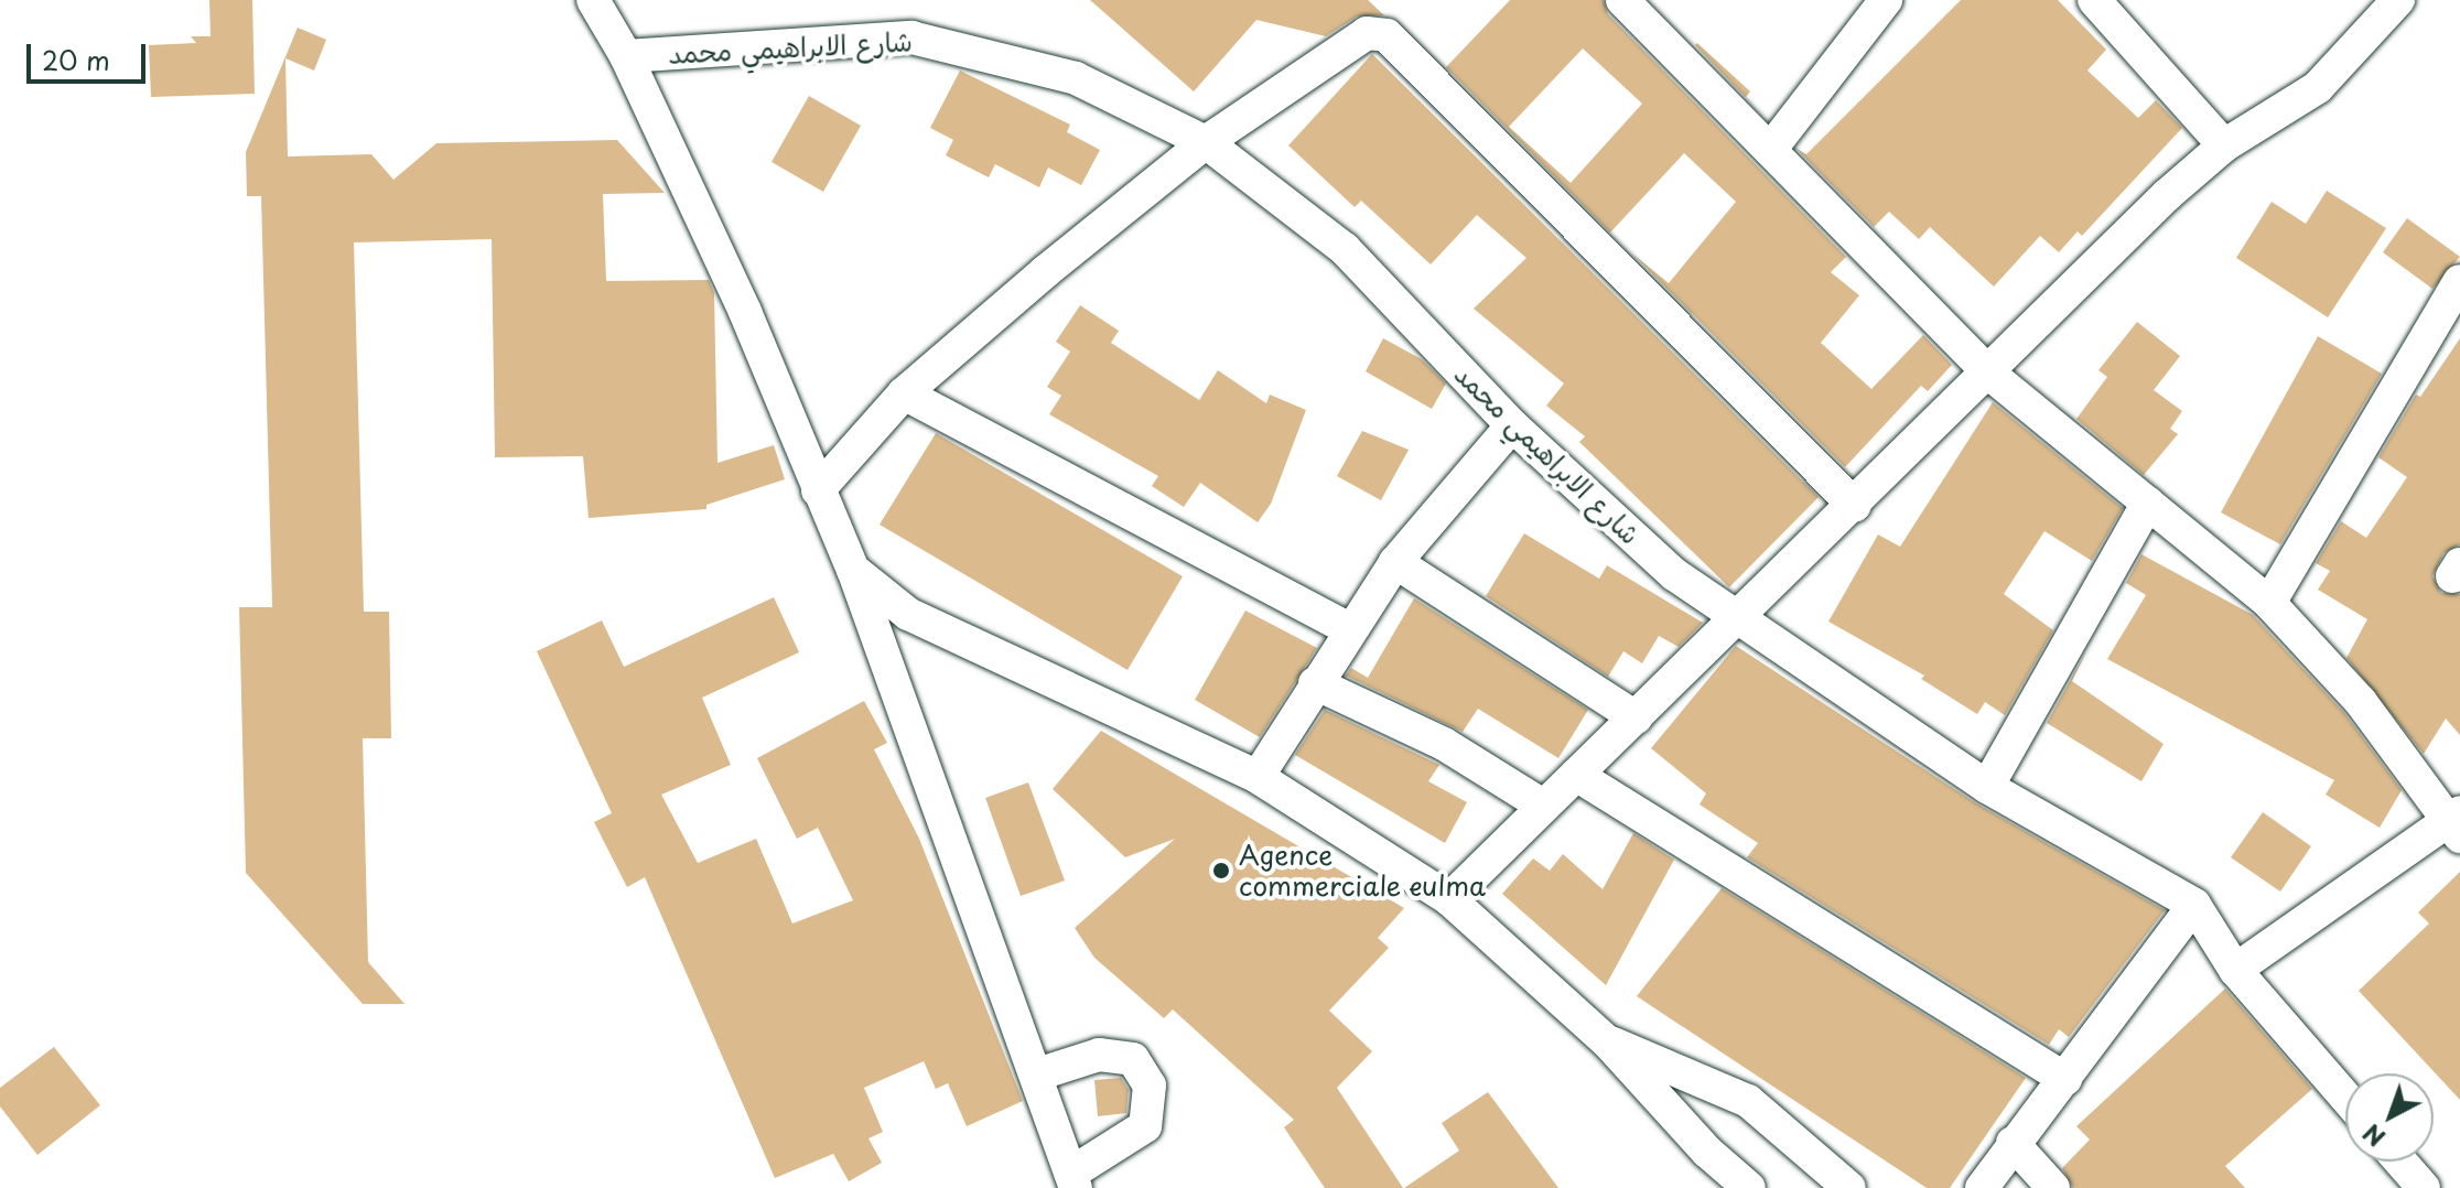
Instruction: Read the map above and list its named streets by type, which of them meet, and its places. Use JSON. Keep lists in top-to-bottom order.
{
  "streets": {
    "street": ["شارع الابراهيمي محمد"]
  },
  "places": ["Agence commerciale eulma"],
  "scale_bar": "20 m",
  "north": "bottom left"
}
